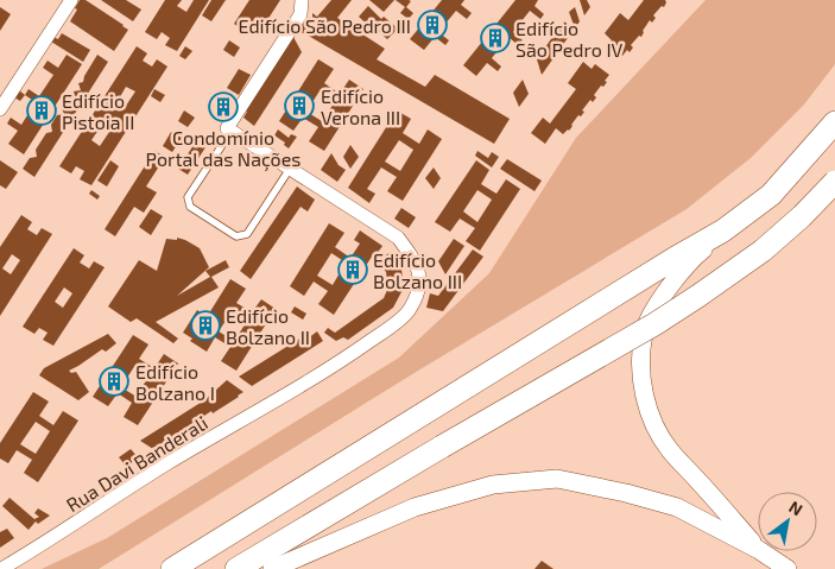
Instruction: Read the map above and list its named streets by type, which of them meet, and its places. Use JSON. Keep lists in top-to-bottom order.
{
  "streets": {
    "street": ["Rua Davi Banderali"]
  },
  "places": {
    "building": [
      "Edifício São Pedro III",
      "Edifício São Pedro IV",
      "Edifício Verona III",
      "Condomínio Portal das Nações",
      "Edifício Pistoia II",
      "Edifício Bolzano III",
      "Edifício Bolzano II",
      "Edifício Bolzano I"
    ]
  },
  "north": "top right"
}
